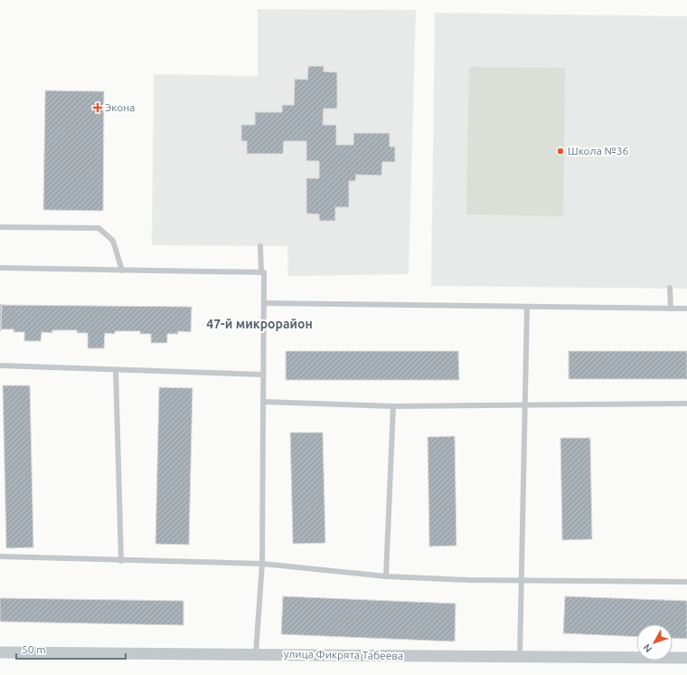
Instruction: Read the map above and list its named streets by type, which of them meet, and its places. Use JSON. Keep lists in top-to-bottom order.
{
  "streets": {
    "street": ["улица Фикрята Табеева"]
  },
  "districts": ["47-й микрорайон"],
  "places": {
    "health": ["Экона"],
    "other": ["Школа №36"]
  },
  "scale_bar": "50 m",
  "north": "bottom left"
}
